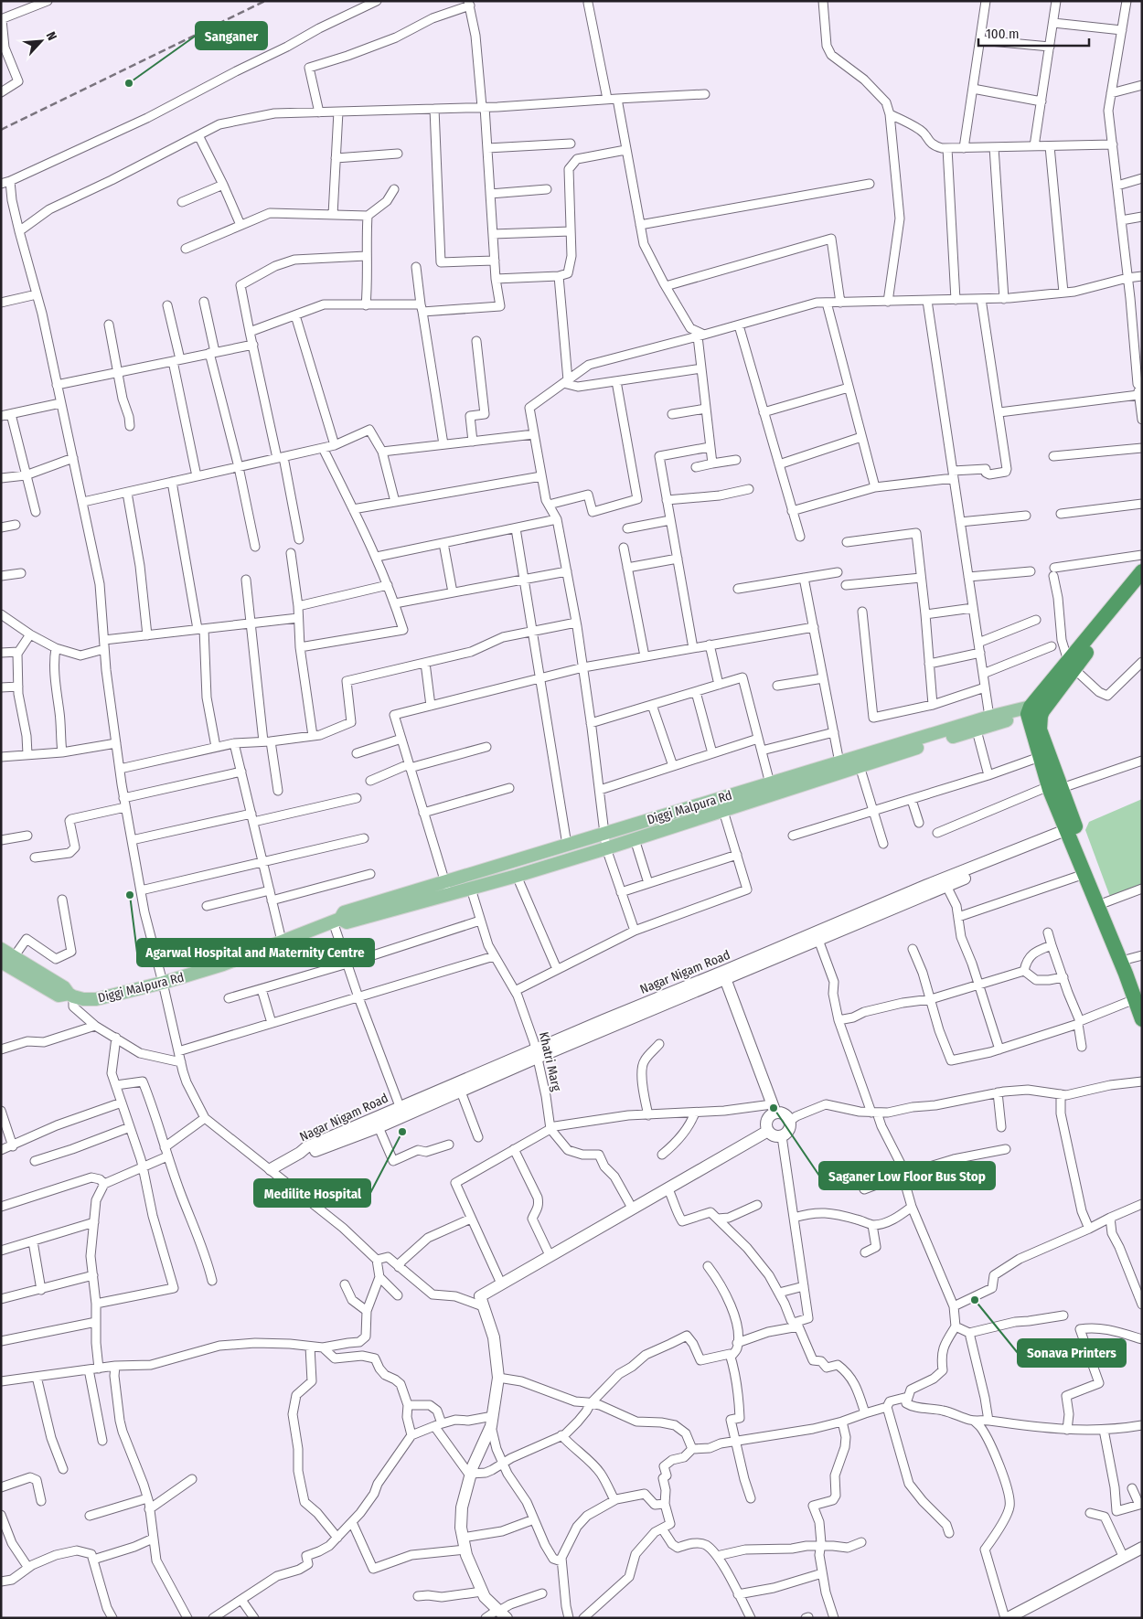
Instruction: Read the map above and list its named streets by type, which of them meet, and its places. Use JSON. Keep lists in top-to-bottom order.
{
  "streets": {
    "main road": ["Diggi Malpura Rd"],
    "street": ["Nagar Nigam Road", "Khatri Marg"]
  },
  "crossings": [
    ["Diggi Malpura Rd", "Khatri Marg"],
    ["Nagar Nigam Road", "Khatri Marg"]
  ],
  "places": [
    "Sanganer",
    "Agarwal Hospital and Maternity Centre",
    "Saganer Low Floor Bus Stop",
    "Medilite Hospital",
    "Sonava Printers"
  ],
  "scale_bar": "100 m",
  "north": "top right"
}
